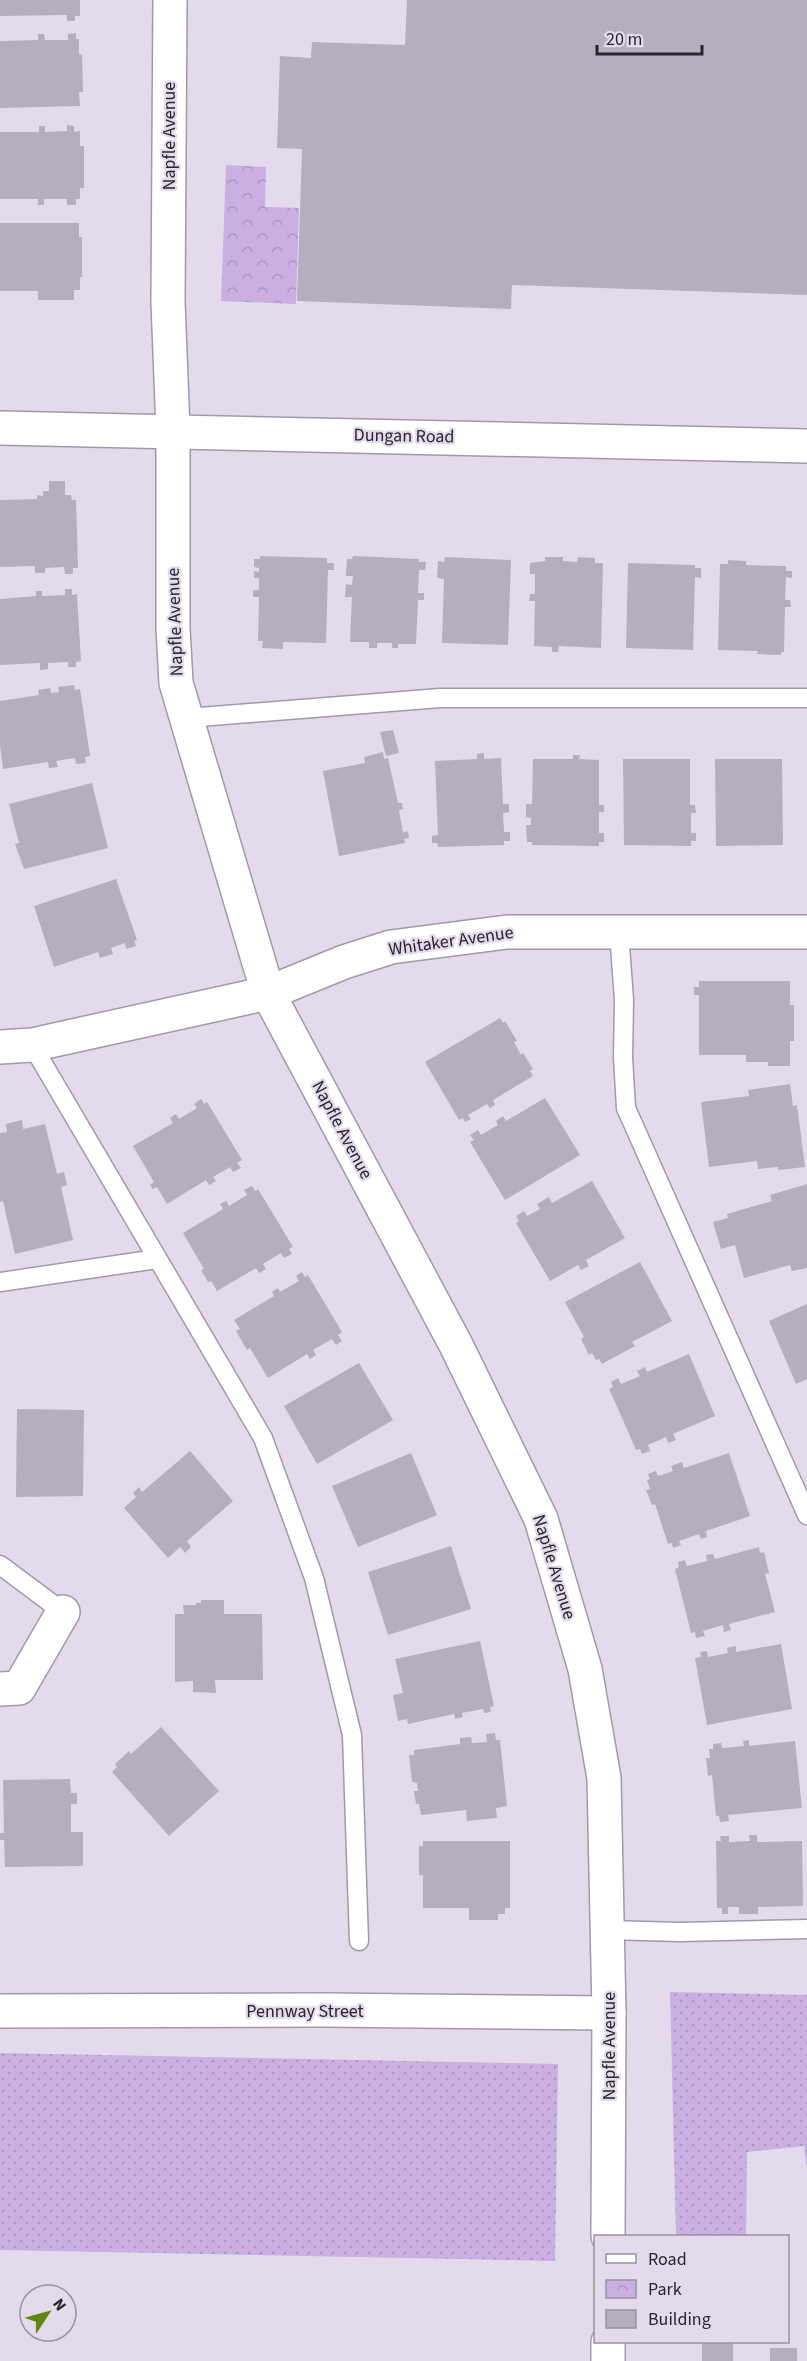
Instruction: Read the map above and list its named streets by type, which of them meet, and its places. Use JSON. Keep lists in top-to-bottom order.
{
  "streets": {
    "street": [
      "Napfle Avenue",
      "Dungan Road",
      "Whitaker Avenue",
      "Pennway Street"
    ]
  },
  "crossings": [
    ["Napfle Avenue", "Dungan Road"],
    ["Napfle Avenue", "Whitaker Avenue"],
    ["Napfle Avenue", "Pennway Street"]
  ],
  "legend": ["Road", "Park", "Building"],
  "scale_bar": "20 m",
  "north": "top right"
}
